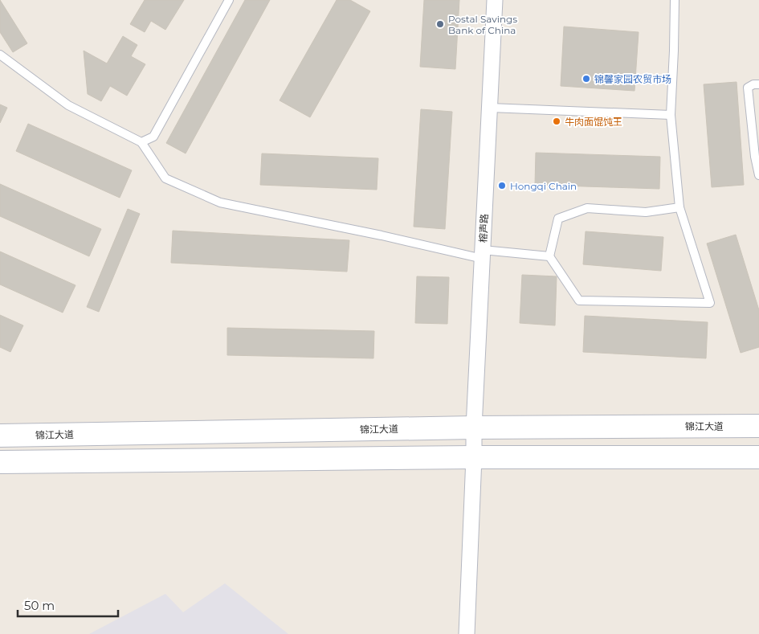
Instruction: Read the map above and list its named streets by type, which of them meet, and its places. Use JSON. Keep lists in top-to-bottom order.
{
  "streets": {
    "main road": ["锦江大道"],
    "street": ["榕声路"]
  },
  "crossings": [
    ["榕声路", "锦江大道"]
  ],
  "places": [
    "Postal Savings Bank of China",
    "锦馨家园农贸市场",
    "牛肉面馄饨王",
    "Hongqi Chain"
  ],
  "scale_bar": "50 m"
}
